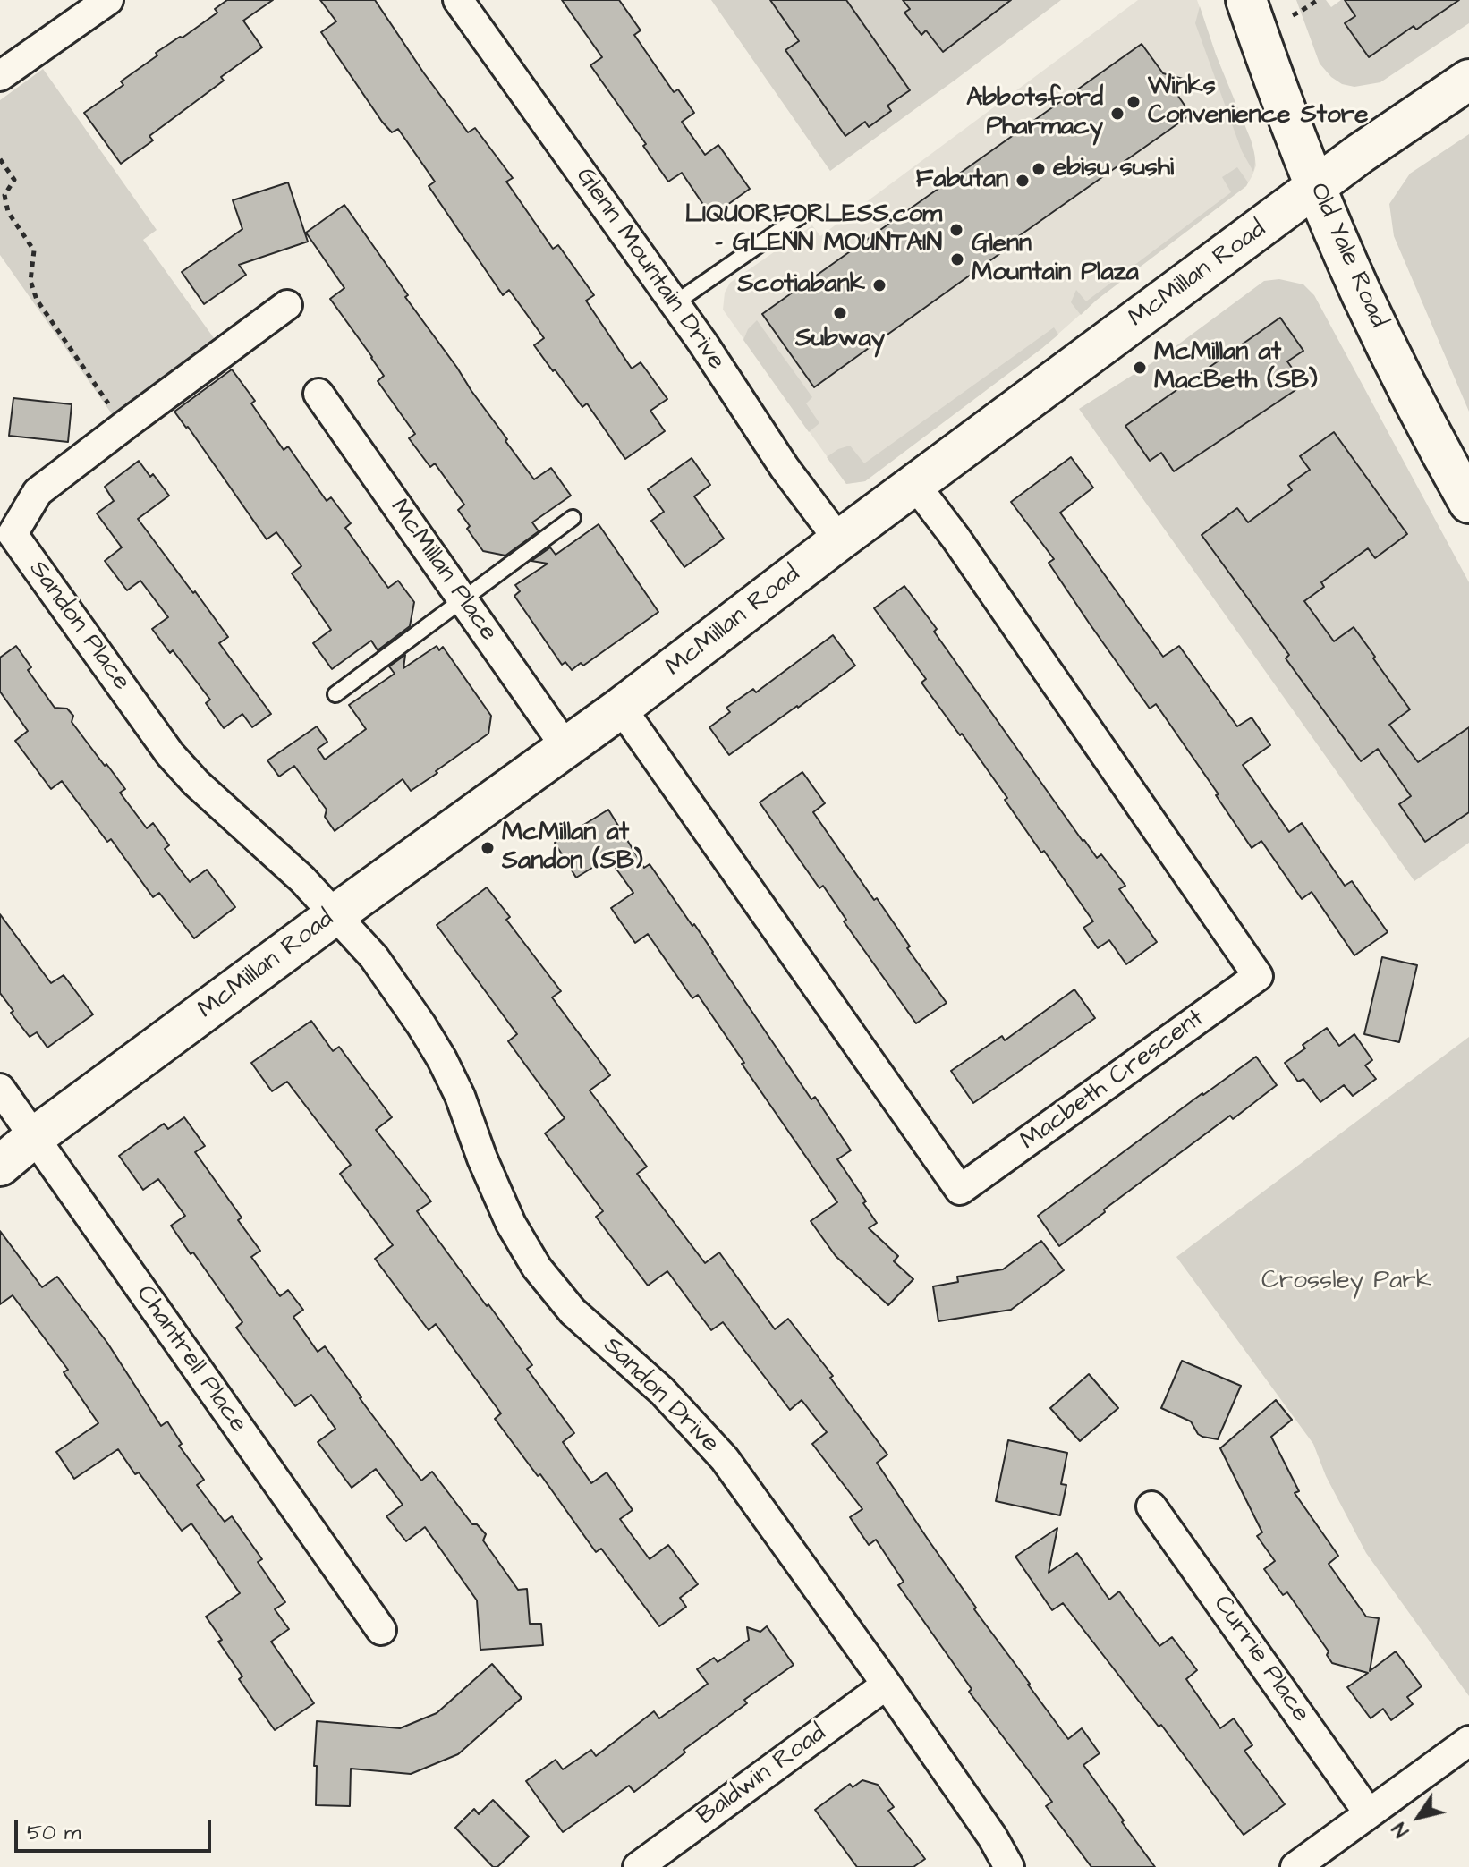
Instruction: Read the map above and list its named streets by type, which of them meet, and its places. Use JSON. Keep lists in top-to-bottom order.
{
  "streets": {
    "main road": ["Old Yale Road", "McMillan Road"],
    "street": [
      "Glenn Mountain Drive",
      "McMillan Place",
      "Sandon Place",
      "Macbeth Crescent",
      "Chantrell Place",
      "Sandon Drive",
      "Currie Place",
      "Baldwin Road"
    ]
  },
  "crossings": [
    ["Old Yale Road", "McMillan Road"],
    ["Glenn Mountain Drive", "McMillan Road"],
    ["McMillan Road", "McMillan Place"],
    ["McMillan Road", "Sandon Place"],
    ["McMillan Road", "Macbeth Crescent"],
    ["McMillan Road", "Chantrell Place"],
    ["McMillan Road", "Sandon Drive"],
    ["Sandon Place", "Sandon Drive"],
    ["Sandon Drive", "Baldwin Road"]
  ],
  "parks": ["Crossley Park"],
  "places": [
    "Winks Convenience Store",
    "Abbotsford Pharmacy",
    "ebisu sushi",
    "Fabutan",
    "LIQUORFORLESS.com - GLENN MOUNTAIN",
    "Glenn Mountain Plaza",
    "Scotiabank",
    "Subway",
    "McMillan at MacBeth (SB)",
    "McMillan at Sandon (SB)"
  ],
  "scale_bar": "50 m",
  "north": "bottom left"
}
